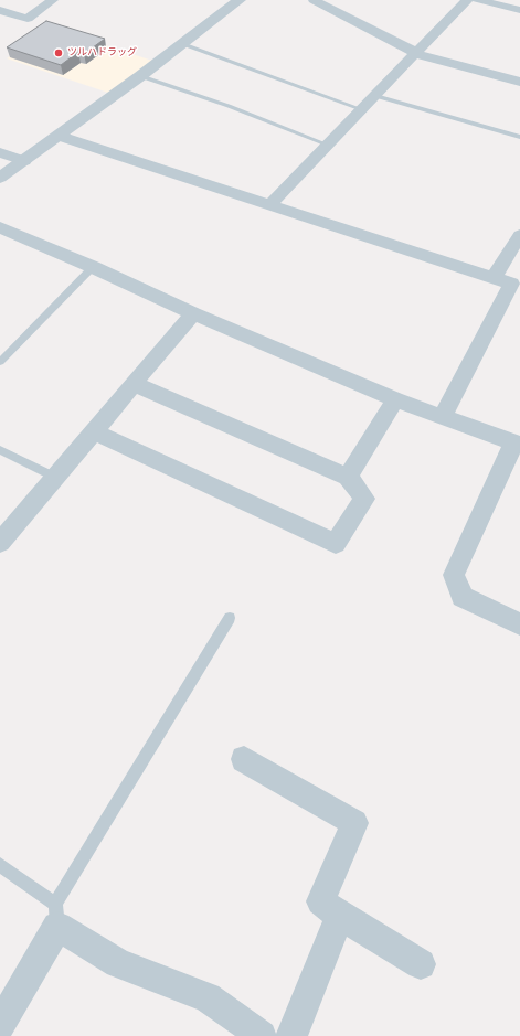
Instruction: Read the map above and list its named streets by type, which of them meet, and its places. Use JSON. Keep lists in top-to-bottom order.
{
  "places": ["ツルハドラッグ"]
}
